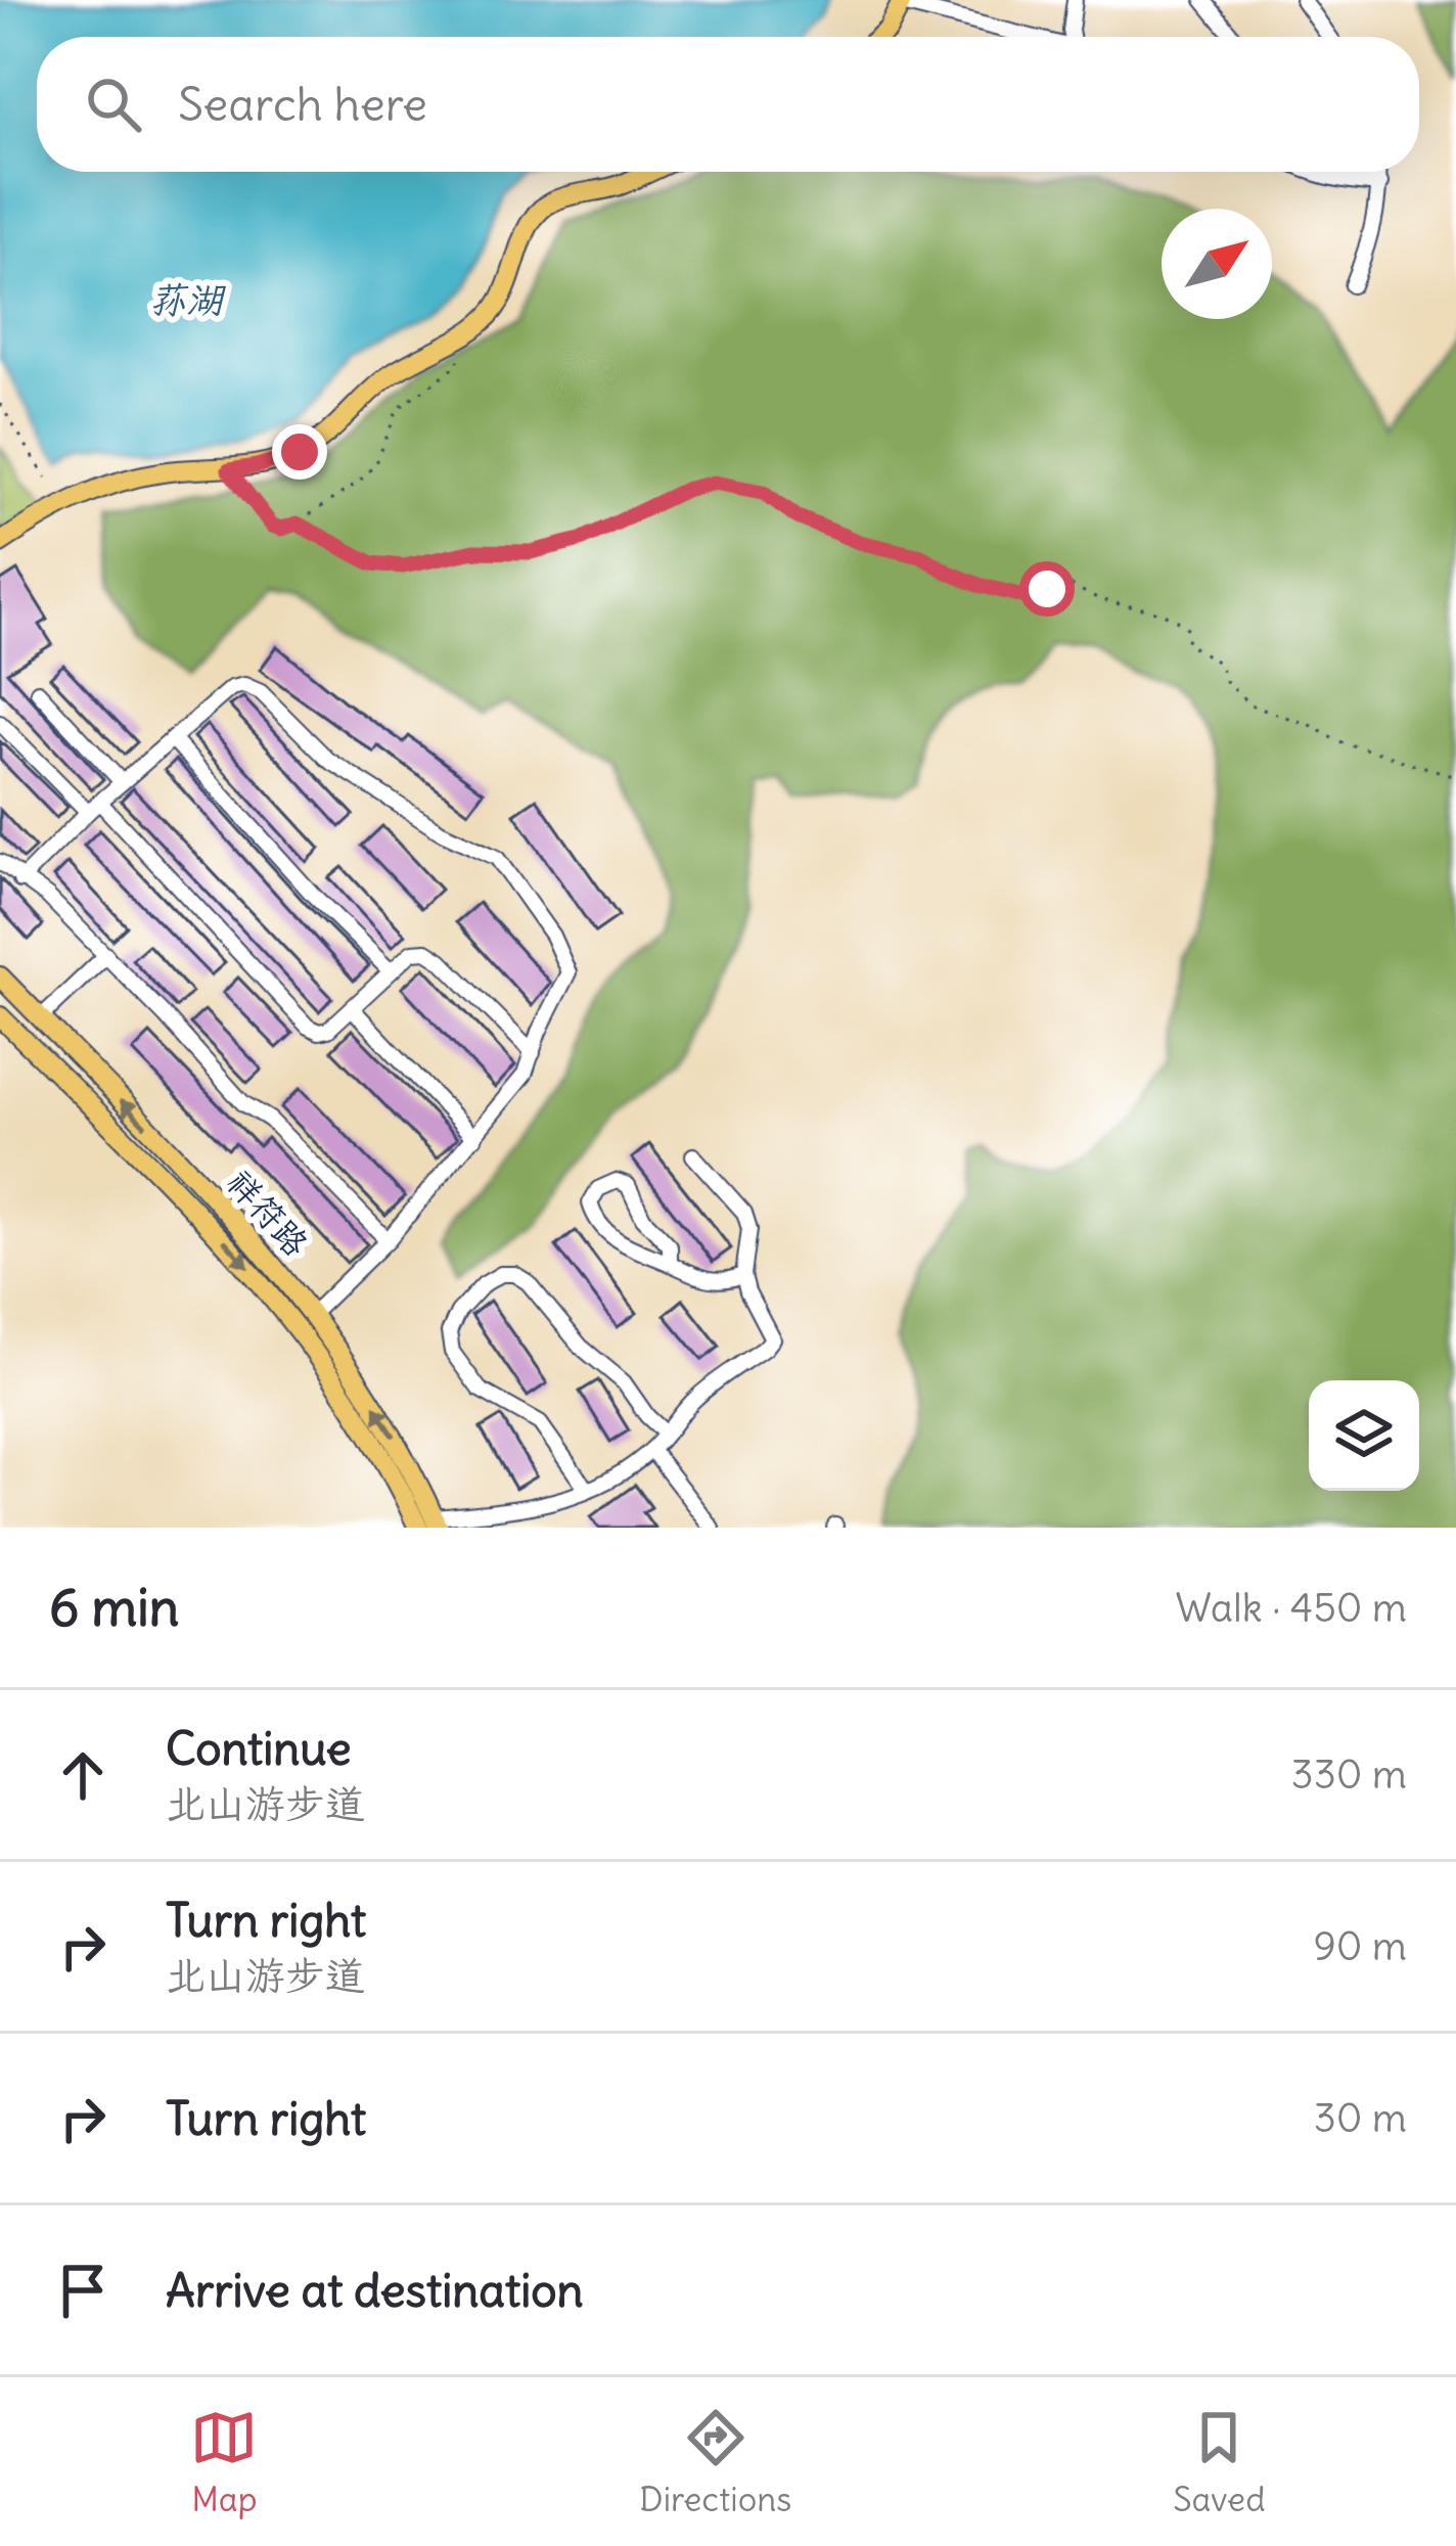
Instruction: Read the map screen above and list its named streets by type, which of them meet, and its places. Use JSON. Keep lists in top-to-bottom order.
{
  "streets": {
    "main road": ["祥符路"]
  },
  "water": ["荪湖"],
  "north": "top right",
  "page": {
    "search": "Search here",
    "heading": ["6 min", "Walk · 450 m"],
    "list": [
      ["Continue", "北山游步道", "330 m"],
      ["Turn right", "北山游步道", "90 m"],
      ["Turn right", "30 m"],
      "Arrive at destination"
    ],
    "nav": ["Map", "Directions", "Saved"]
  }
}
